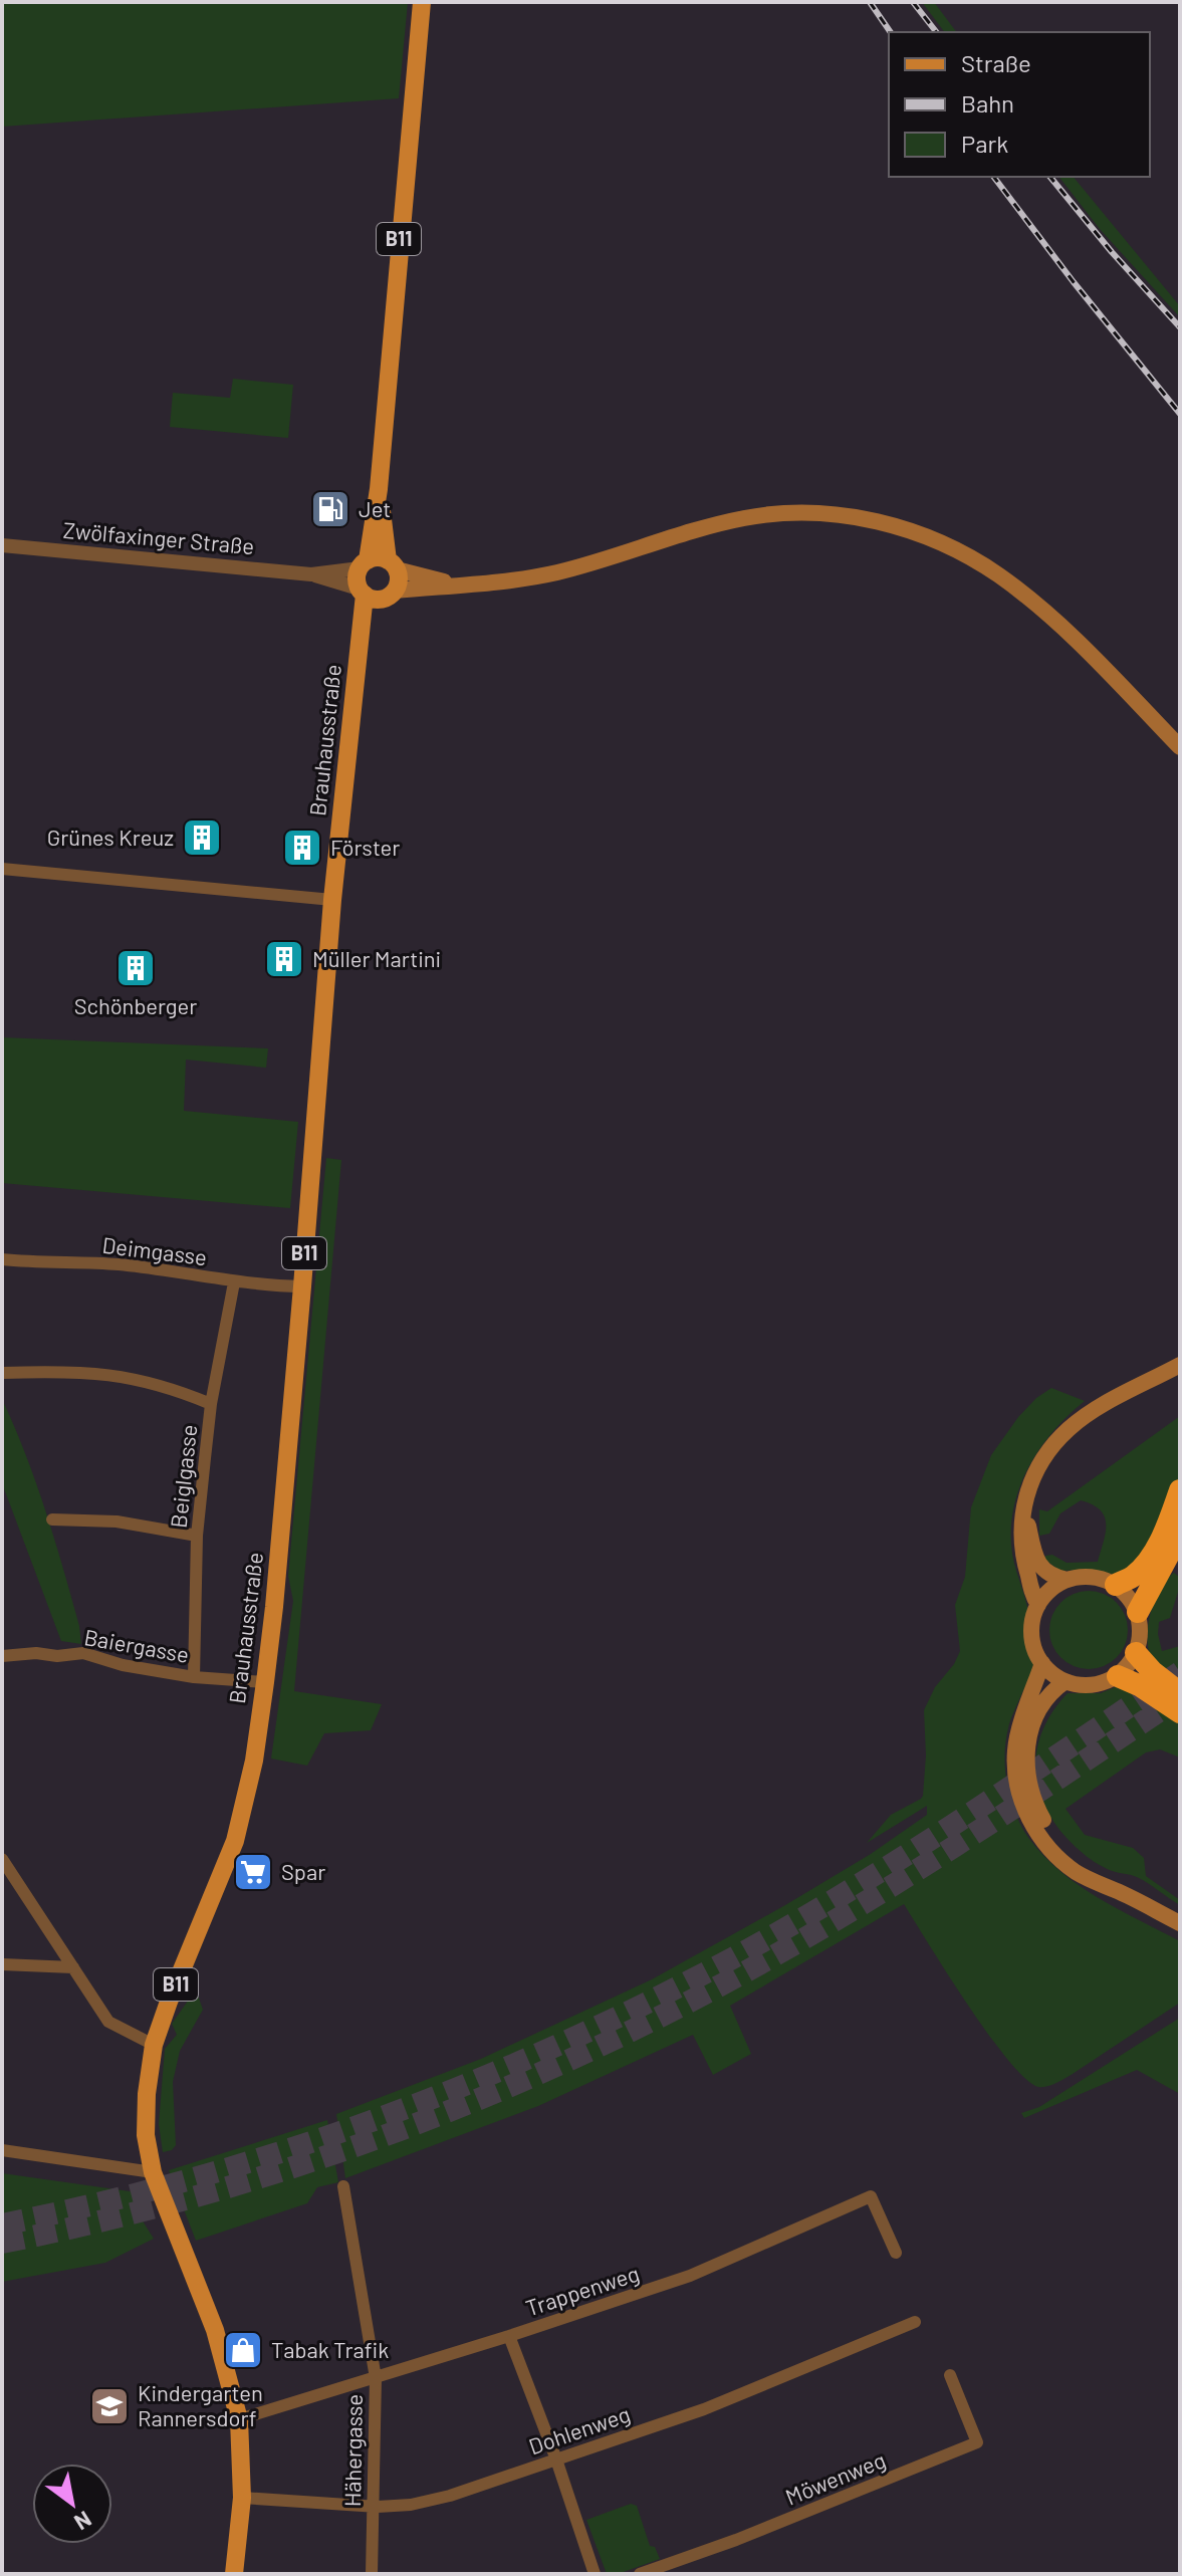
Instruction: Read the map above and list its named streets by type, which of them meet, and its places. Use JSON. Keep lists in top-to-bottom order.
{
  "streets": {
    "main road": ["B11", "Brauhausstraße"],
    "street": [
      "Zwölfaxinger Straße",
      "Deimgasse",
      "Beiglgasse",
      "Baiergasse",
      "Trappenweg",
      "Dohlenweg",
      "Hähergasse",
      "Möwenweg"
    ]
  },
  "crossings": [
    ["B11", "Zwölfaxinger Straße"],
    ["B11", "Brauhausstraße"],
    ["Zwölfaxinger Straße", "Brauhausstraße"],
    ["Brauhausstraße", "Deimgasse"],
    ["Brauhausstraße", "Baiergasse"],
    ["Brauhausstraße", "Trappenweg"],
    ["Brauhausstraße", "Dohlenweg"],
    ["Deimgasse", "Beiglgasse"],
    ["Beiglgasse", "Baiergasse"],
    ["Trappenweg", "Hähergasse"],
    ["Dohlenweg", "Hähergasse"]
  ],
  "places": {
    "fuel station": ["Jet"],
    "building": [
      "Grünes Kreuz",
      "Förster",
      "Müller Martini",
      "Schönberger"
    ],
    "supermarket": ["Spar"],
    "shop": ["Tabak Trafik"],
    "school or university": ["Kindergarten Rannersdorf"]
  },
  "legend": ["Straße", "Bahn", "Park"],
  "north": "bottom right"
}
